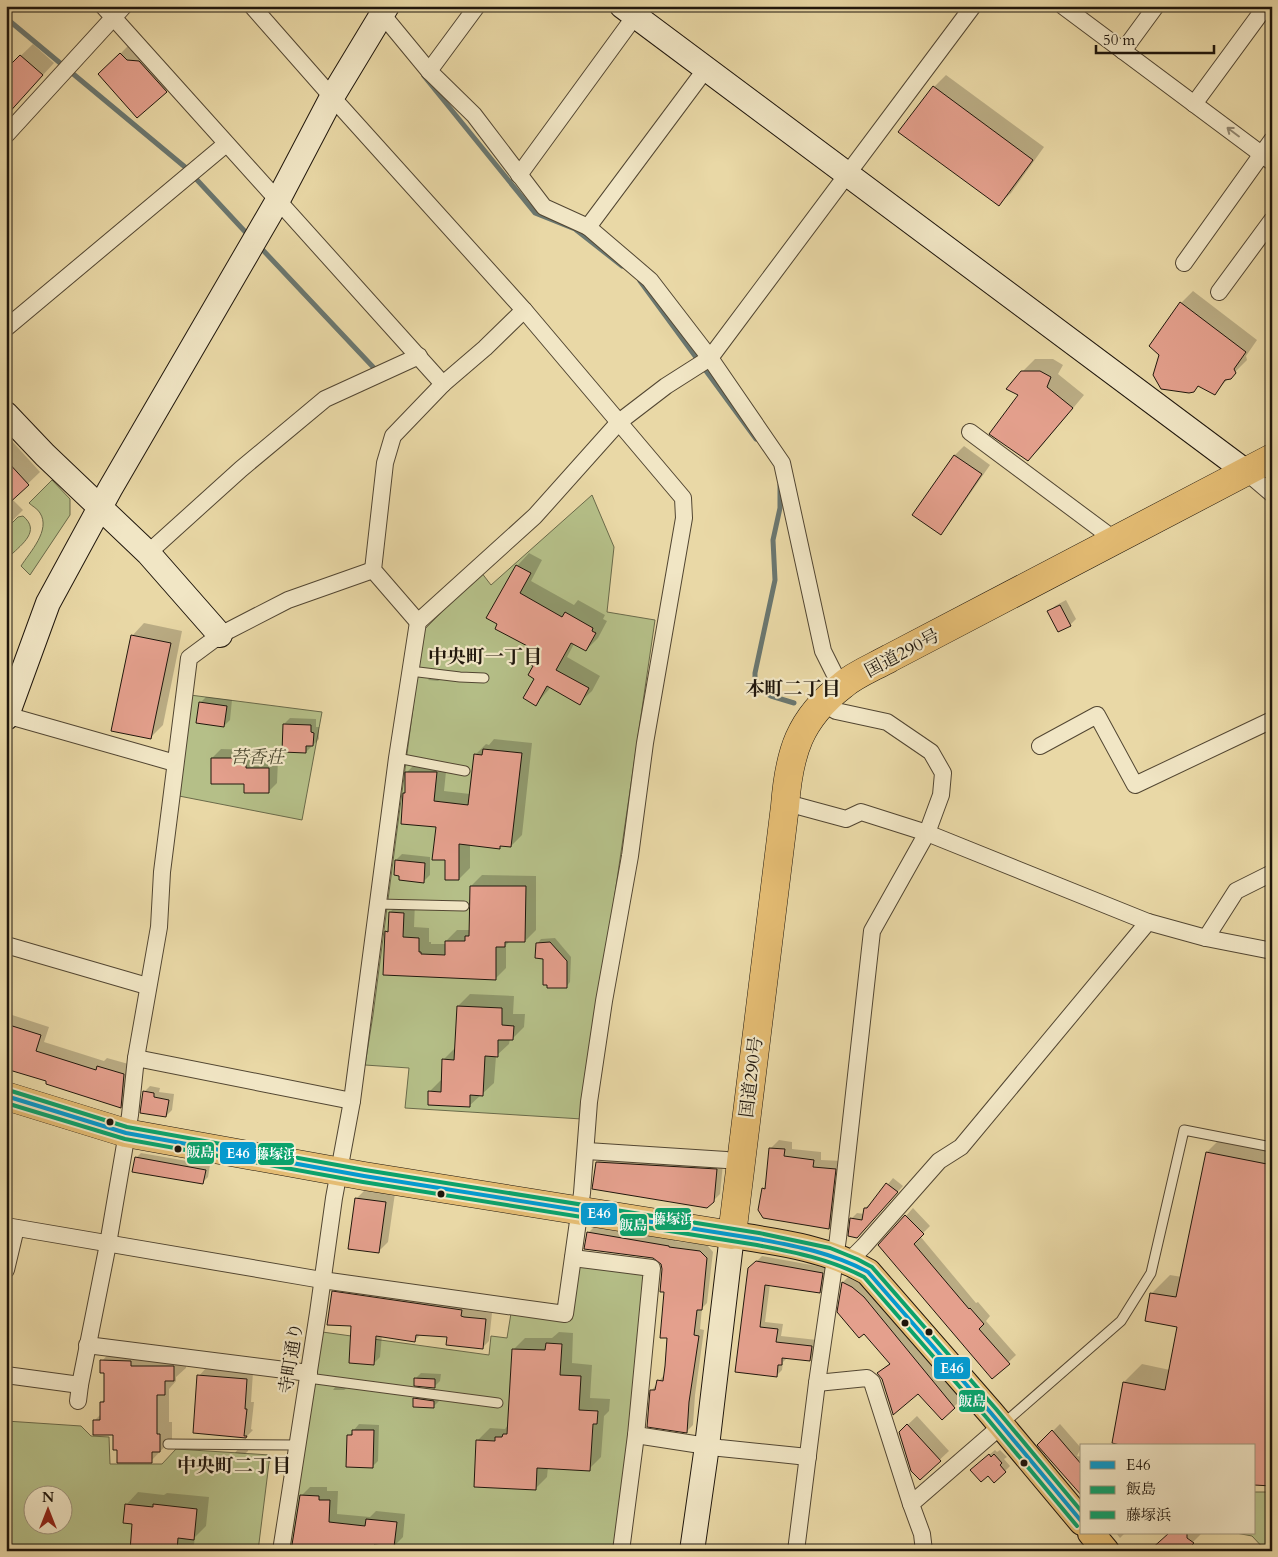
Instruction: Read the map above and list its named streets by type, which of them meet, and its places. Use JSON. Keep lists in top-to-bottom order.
{
  "streets": {
    "highway": ["国道290号"],
    "street": ["寺町通り"]
  },
  "districts": ["中央町一丁目", "本町二丁目", "中央町二丁目"],
  "parks": ["苔香荘"],
  "lines": ["transit line 藤塚浜", "transit line E46", "transit line 飯島"],
  "legend": ["E46", "飯島", "藤塚浜"],
  "scale_bar": "50 m",
  "north": "top"
}
